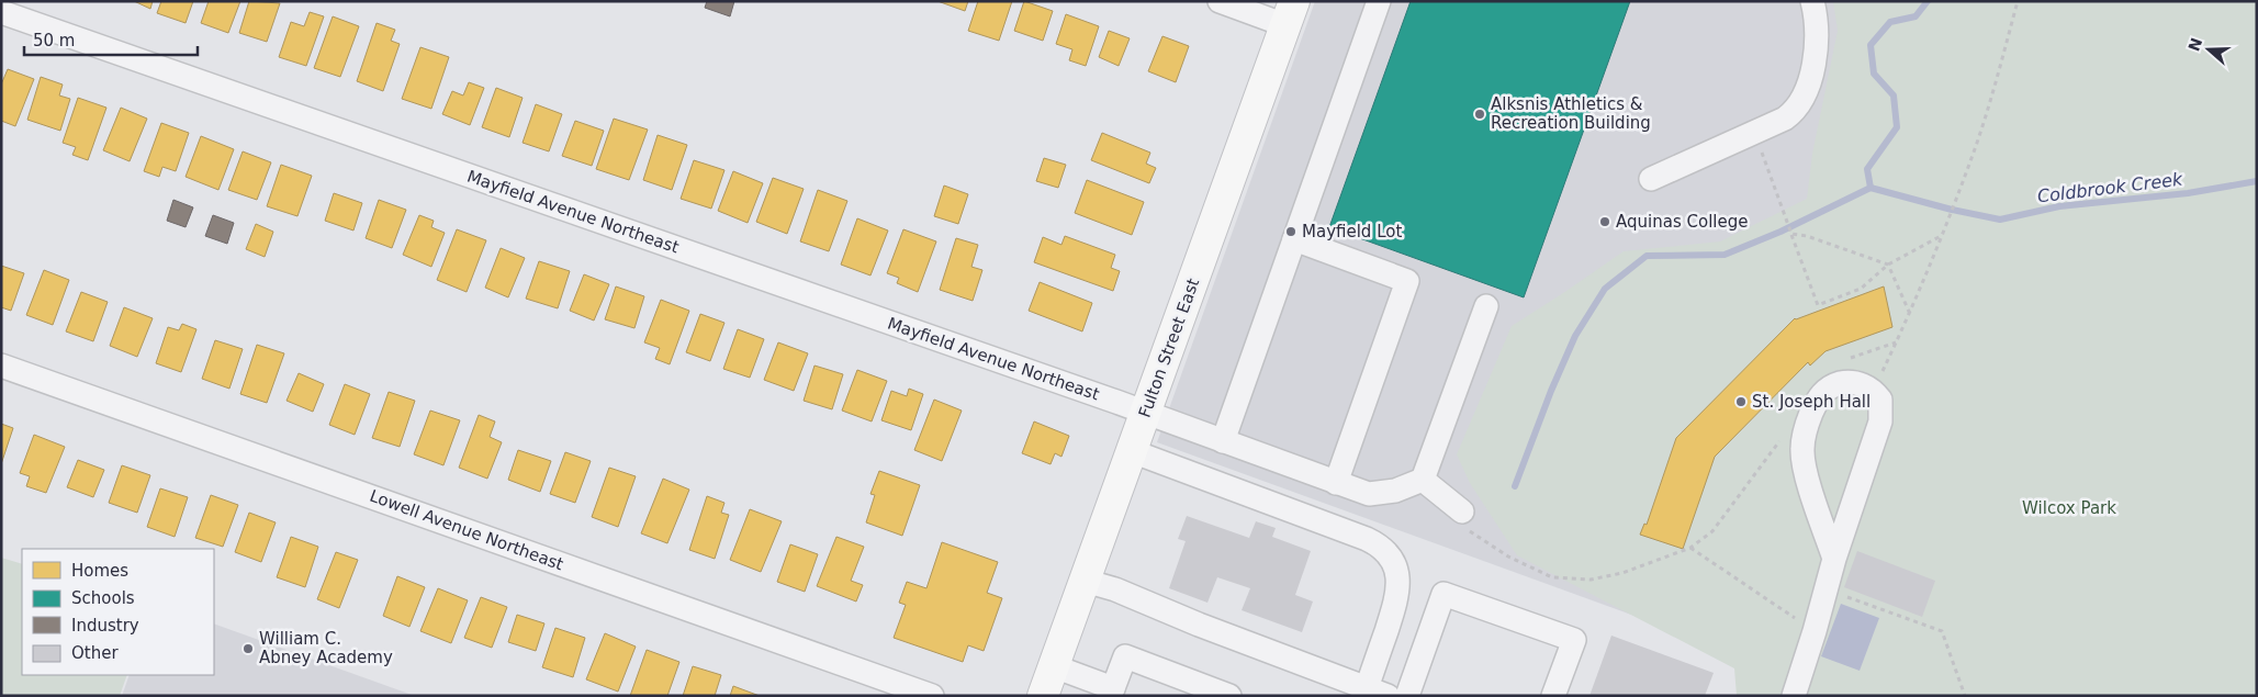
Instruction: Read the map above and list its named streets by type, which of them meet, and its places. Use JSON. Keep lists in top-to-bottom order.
{
  "streets": {
    "main road": ["Fulton Street East"],
    "street": ["Mayfield Avenue Northeast", "Lowell Avenue Northeast"]
  },
  "crossings": [
    ["Mayfield Avenue Northeast", "Fulton Street East"]
  ],
  "water": ["Coldbrook Creek"],
  "parks": ["Wilcox Park"],
  "places": [
    "Alksnis Athletics & Recreation Building",
    "Aquinas College",
    "Mayfield Lot",
    "St. Joseph Hall",
    "William C. Abney Academy"
  ],
  "legend": [
    "Homes",
    "Schools",
    "Industry",
    "Other"
  ],
  "scale_bar": "50 m",
  "north": "left"
}
